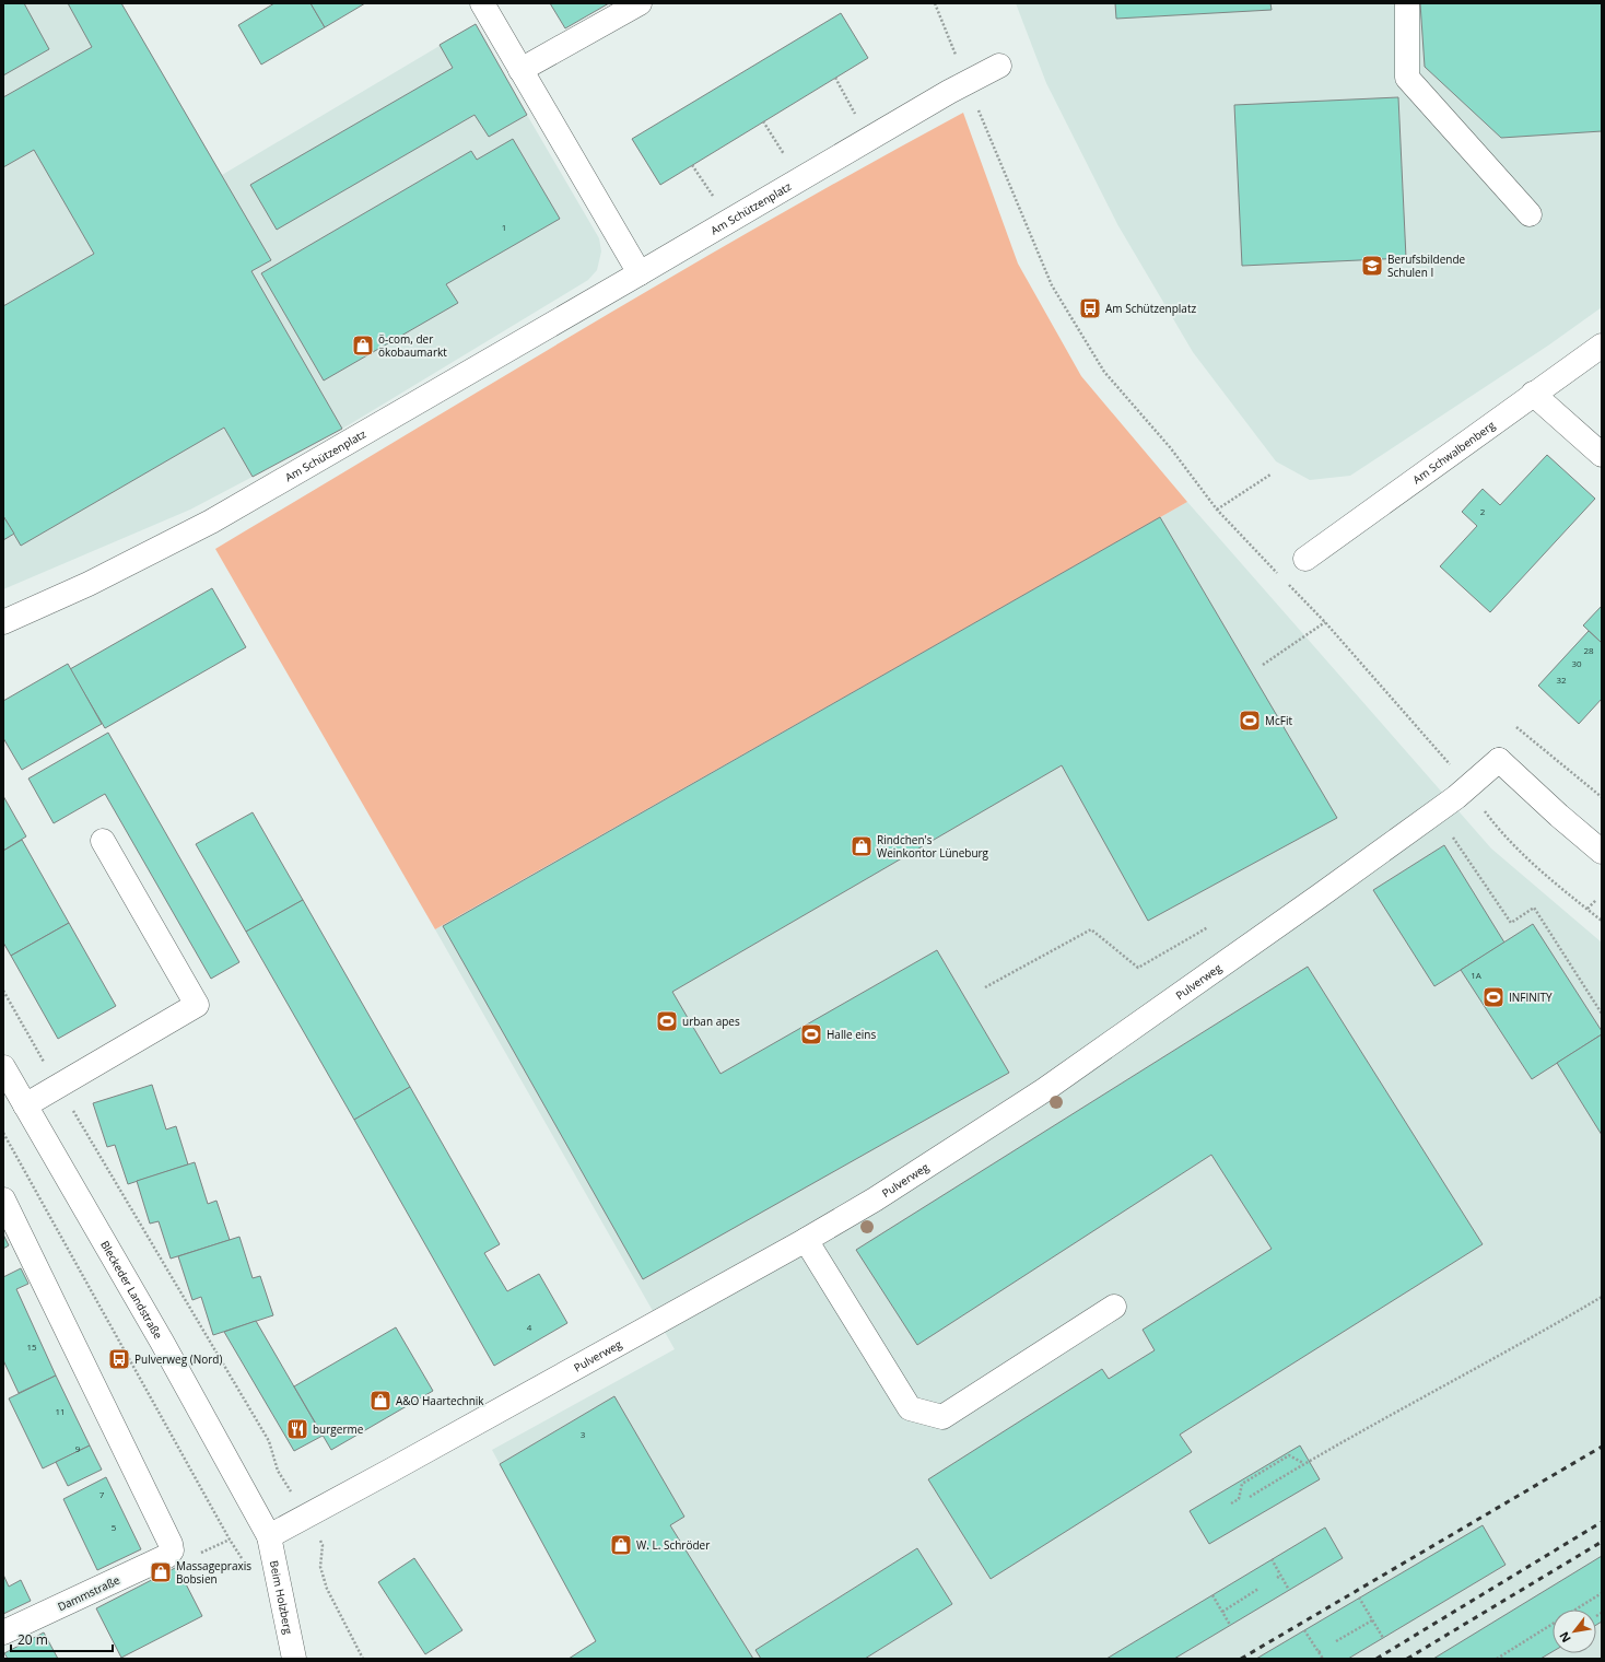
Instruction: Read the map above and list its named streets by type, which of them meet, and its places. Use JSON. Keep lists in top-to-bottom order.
{
  "streets": {
    "street": [
      "Am Schützenplatz",
      "Am Schwalbenberg",
      "Pulverweg",
      "Bleckeder Landstraße",
      "Dammstraße",
      "Beim Holzberg"
    ]
  },
  "crossings": [
    ["Pulverweg", "Bleckeder Landstraße"],
    ["Pulverweg", "Beim Holzberg"],
    ["Bleckeder Landstraße", "Beim Holzberg"]
  ],
  "places": {
    "school or university": ["Berufsbildende Schulen I"],
    "bus stop": ["Am Schützenplatz", "Pulverweg (Nord)"],
    "shop": [
      "ö-com, der ökobaumarkt",
      "Rindchen's Weinkontor Lüneburg",
      "A&O Haartechnik",
      "W. L. Schröder",
      "Massagepraxis Bobsien"
    ],
    "sports": [
      "McFit",
      "INFINITY",
      "urban apes",
      "Halle eins"
    ],
    "restaurant": ["burgerme"]
  },
  "house_numbers": [
    "1",
    "2",
    "28",
    "30",
    "32",
    "1A",
    "4",
    "15",
    "11",
    "3",
    "9",
    "7",
    "5"
  ],
  "scale_bar": "20 m",
  "north": "bottom left"
}
